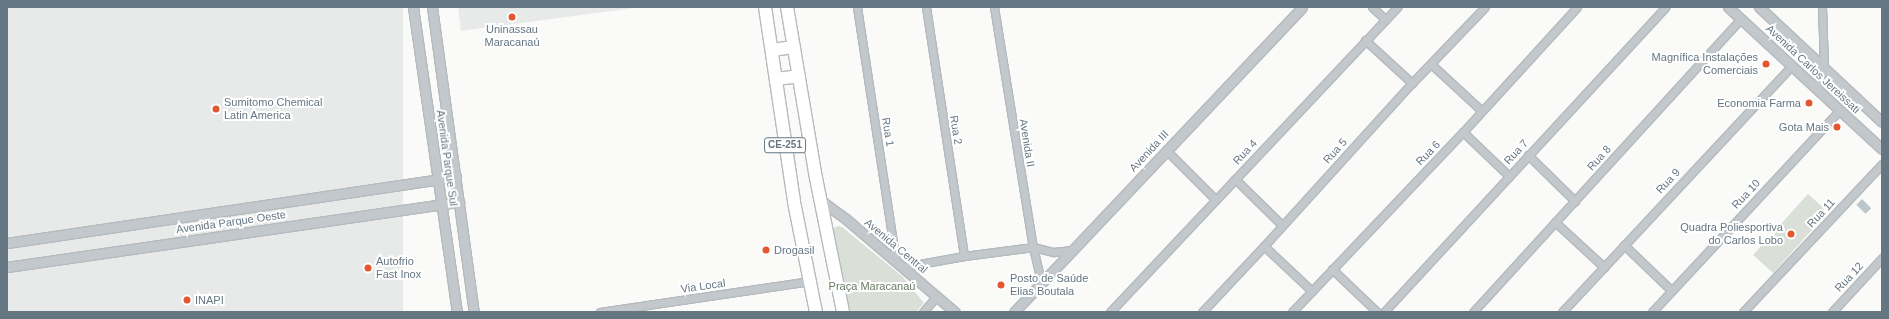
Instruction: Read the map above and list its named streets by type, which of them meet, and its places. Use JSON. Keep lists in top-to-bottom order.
{
  "streets": {
    "main road": ["CE-251"],
    "street": [
      "Avenida Carlos Jereissati",
      "Rua 2",
      "Rua 1",
      "Avenida II",
      "Avenida III",
      "Rua 5",
      "Rua 4",
      "Rua 7",
      "Rua 6",
      "Avenida Parque Sul",
      "Rua 8",
      "Rua 9",
      "Rua 10",
      "Rua 11",
      "Avenida Parque Oeste",
      "Avenida Central",
      "Rua 12",
      "Via Local"
    ]
  },
  "crossings": [
    ["Avenida Carlos Jereissati", "Rua 8"],
    ["Avenida Carlos Jereissati", "Rua 9"],
    ["Avenida Carlos Jereissati", "Rua 10"],
    ["Rua 1", "Avenida Central"],
    ["Avenida II", "Avenida III"],
    ["CE-251", "Avenida Central"],
    ["CE-251", "Via Local"],
    ["Avenida Parque Sul", "Avenida Parque Oeste"]
  ],
  "parks": ["Praça Maracanaú"],
  "places": [
    "Uninassau Maracanaú",
    "Magnífica Instalações Comerciais",
    "Economia Farma",
    "Sumitomo Chemical Latin America",
    "Gota Mais",
    "Quadra Poliesportiva do Carlos Lobo",
    "Drogasil",
    "Autofrio Fast Inox",
    "Posto de Saúde Elias Boutala",
    "INAPI"
  ]
}
